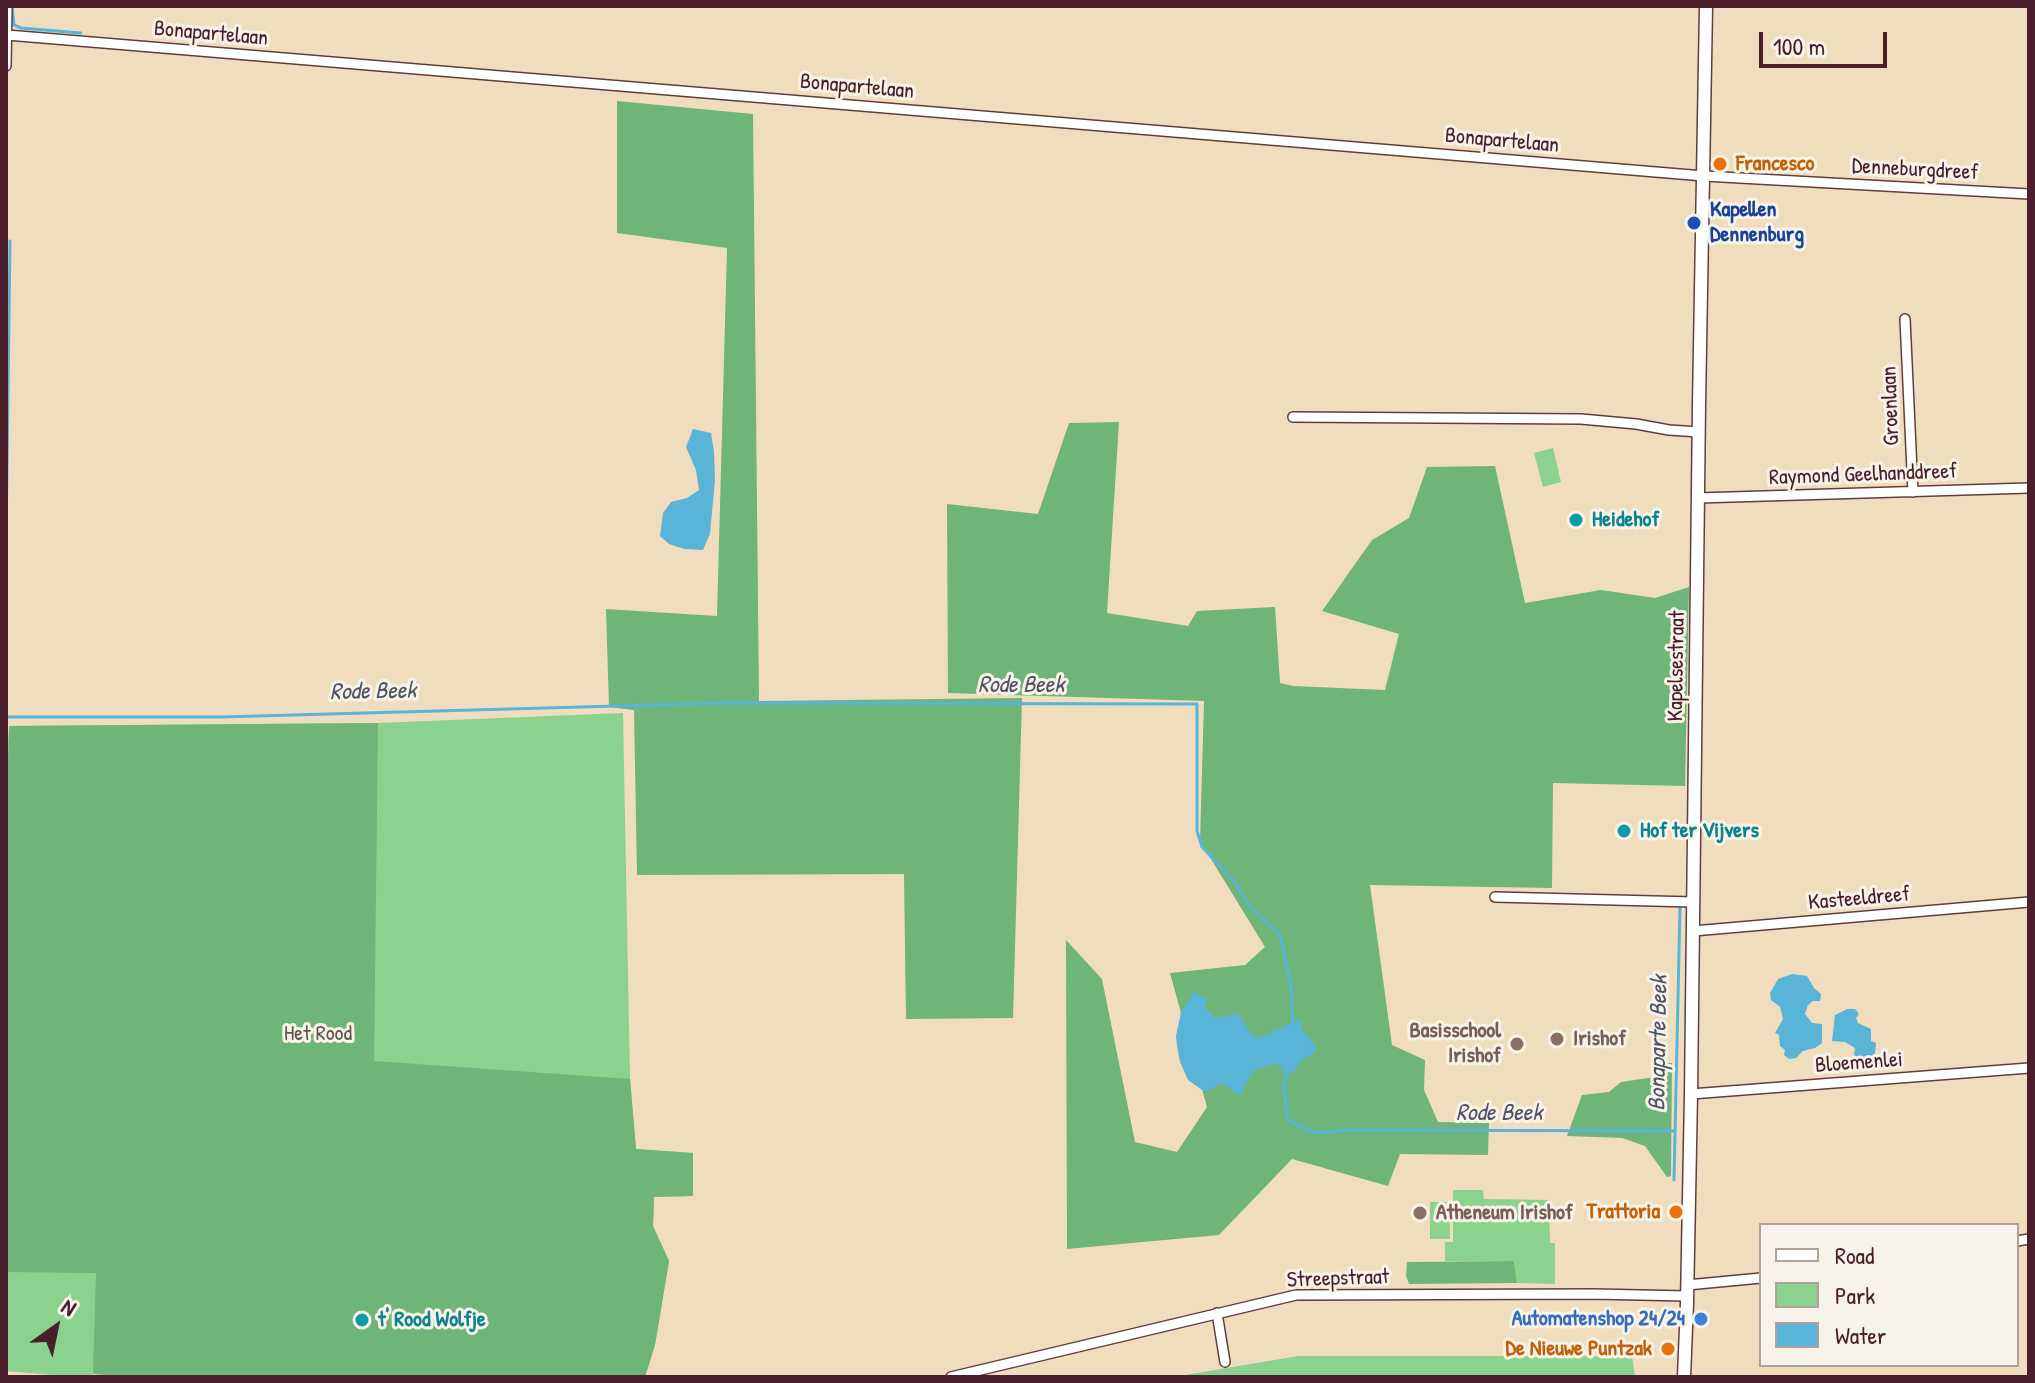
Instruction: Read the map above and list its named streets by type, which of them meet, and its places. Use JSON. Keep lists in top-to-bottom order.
{
  "streets": {
    "main road": ["Kapelsestraat"],
    "street": [
      "Bonapartelaan",
      "Denneburgdreef",
      "Groenlaan",
      "Raymond Geelhanddreef",
      "Kasteeldreef",
      "Bloemenlei",
      "Streepstraat"
    ]
  },
  "crossings": [
    ["Bonapartelaan", "Denneburgdreef"],
    ["Bonapartelaan", "Kapelsestraat"],
    ["Denneburgdreef", "Kapelsestraat"],
    ["Groenlaan", "Raymond Geelhanddreef"],
    ["Raymond Geelhanddreef", "Kapelsestraat"],
    ["Kapelsestraat", "Kasteeldreef"],
    ["Kapelsestraat", "Bloemenlei"],
    ["Kapelsestraat", "Streepstraat"]
  ],
  "water": ["Rode Beek", "Bonaparte Beek"],
  "parks": ["Het Rood"],
  "places": [
    "Francesco",
    "Kapellen Dennenburg",
    "Heidehof",
    "Hof ter Vijvers",
    "Irishof",
    "Basisschool Irishof",
    "Trattoria",
    "Atheneum Irishof",
    "Automatenshop 24/24",
    "t' Rood Wolfje",
    "De Nieuwe Puntzak"
  ],
  "legend": ["Road", "Park", "Water"],
  "scale_bar": "100 m",
  "north": "top right"
}
